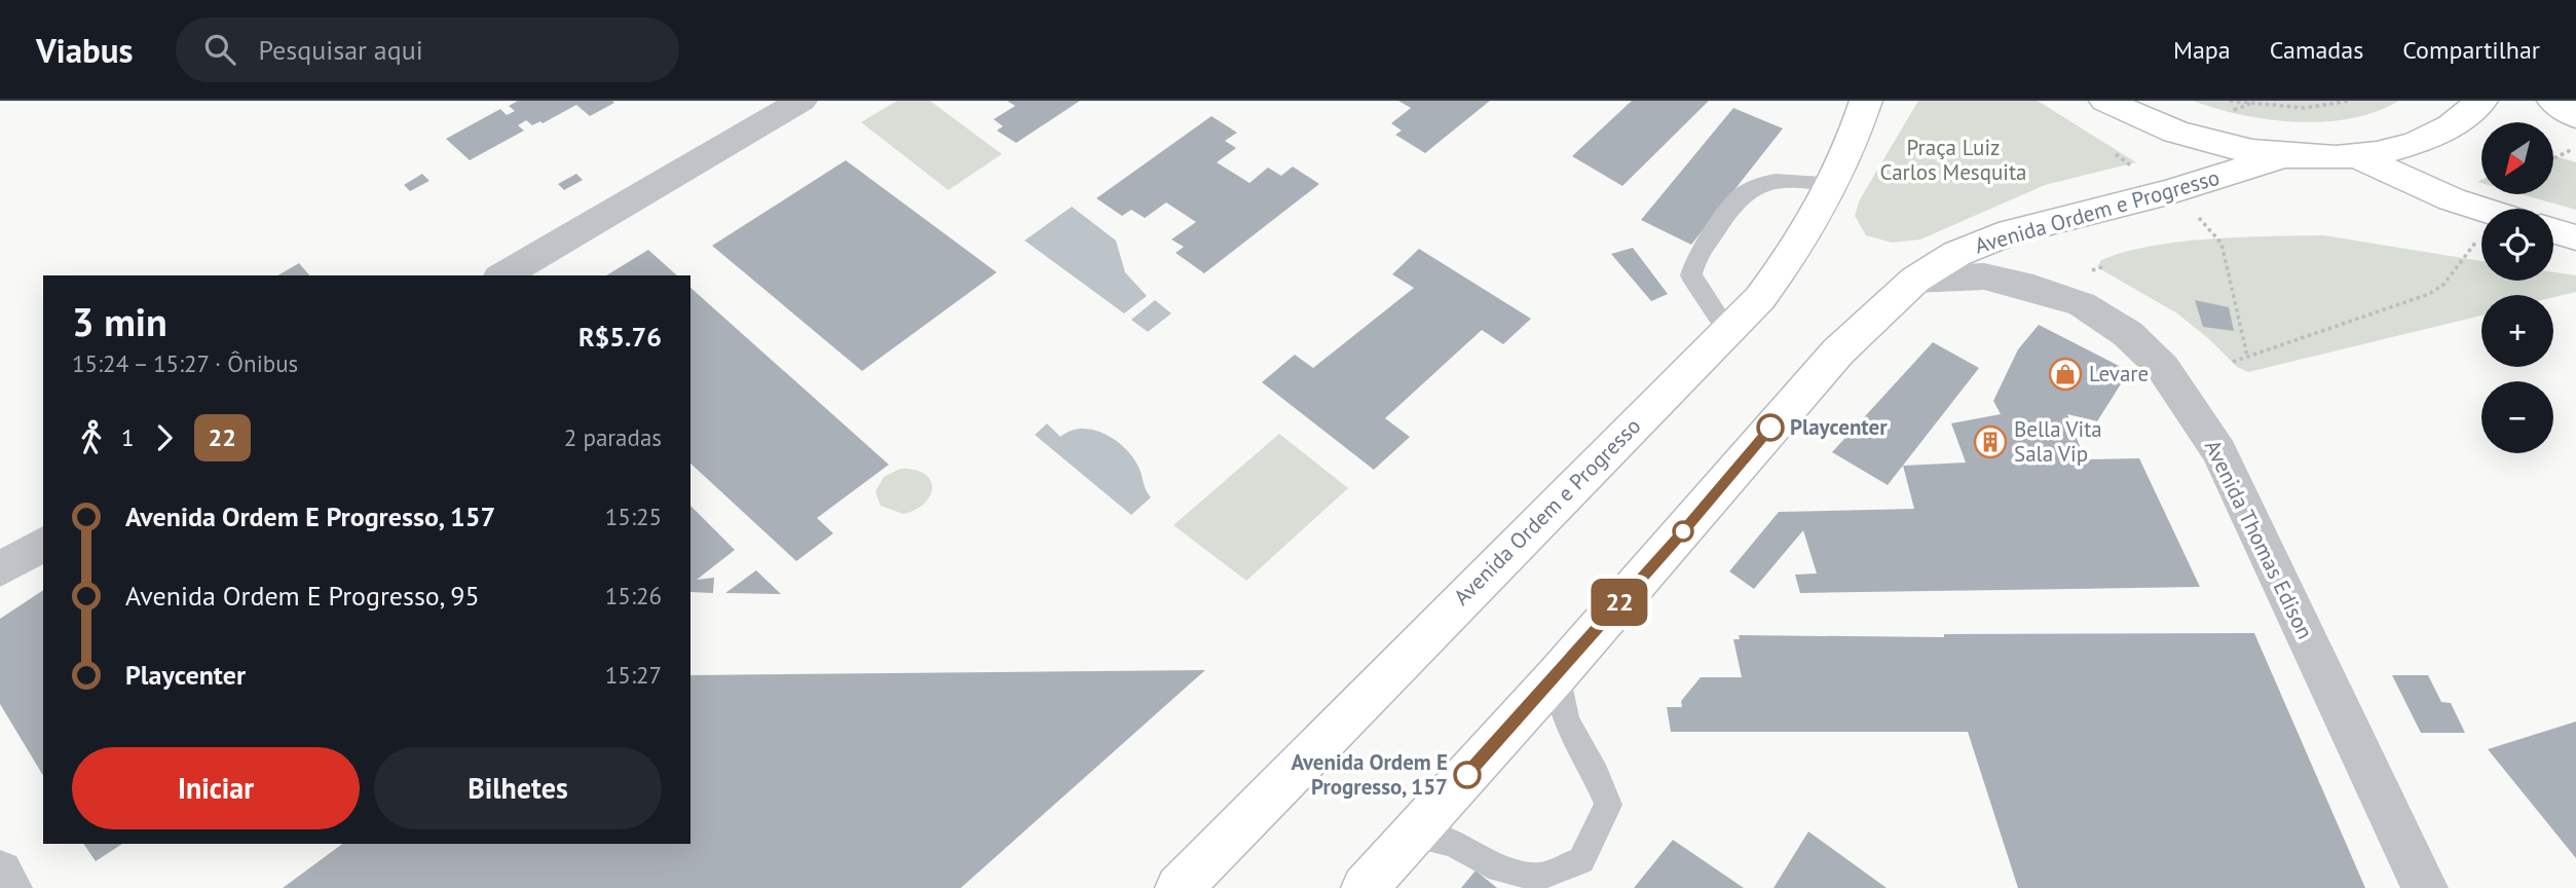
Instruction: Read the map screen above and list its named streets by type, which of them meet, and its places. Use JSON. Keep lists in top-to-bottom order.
{
  "streets": {
    "main road": ["Avenida Ordem e Progresso"],
    "street": ["Avenida Thomas Edison"]
  },
  "crossings": [
    ["Avenida Ordem e Progresso", "Avenida Thomas Edison"]
  ],
  "parks": ["Praça Luiz Carlos Mesquita"],
  "places": {
    "shop": ["Levare"],
    "other": ["Playcenter", "Avenida Ordem E Progresso, 157"],
    "building": ["Bella Vita Sala Vip"]
  },
  "lines": ["bus line 22"],
  "north": "bottom left",
  "page": {
    "header": "Viabus",
    "search": "Pesquisar aqui",
    "nav": ["Mapa", "Camadas", "Compartilhar"],
    "on_map": "22",
    "map_buttons": ["+", "−"],
    "heading": ["3 min", "15:24 – 15:27 · Ônibus", "R$5.76"],
    "legs": ["1", "22", "2 paradas"],
    "list": [
      {
        "name": "Avenida Ordem E Progresso, 157",
        "value": "15:25"
      },
      {
        "name": "Avenida Ordem E Progresso, 95",
        "value": "15:26"
      },
      {
        "name": "Playcenter",
        "value": "15:27"
      }
    ],
    "buttons": ["Iniciar", "Bilhetes"]
  }
}
